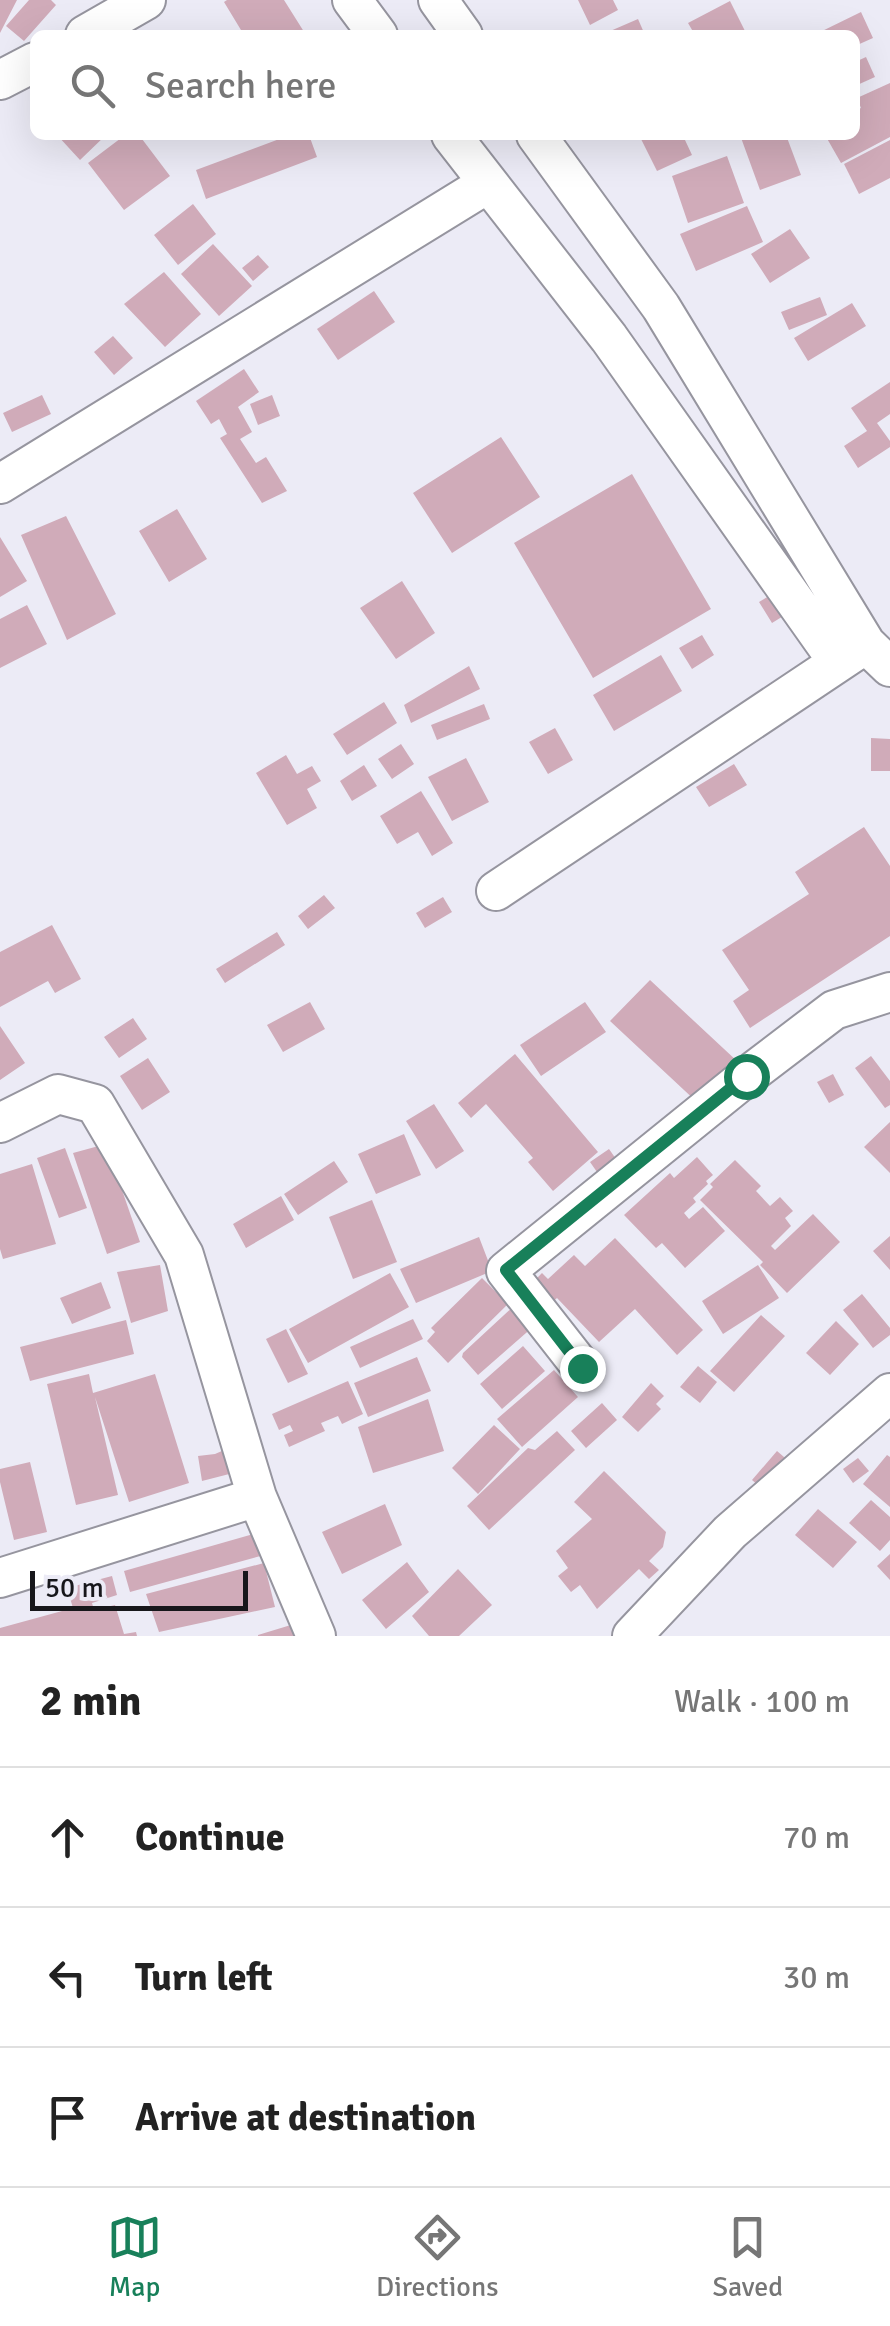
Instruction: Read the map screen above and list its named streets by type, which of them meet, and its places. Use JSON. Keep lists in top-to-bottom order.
{
  "scale_bar": "50 m",
  "page": {
    "search": "Search here",
    "scale": "50 m",
    "heading": ["2 min", "Walk · 100 m"],
    "list": [
      ["Continue", "70 m"],
      ["Turn left", "30 m"],
      "Arrive at destination"
    ],
    "nav": ["Map", "Directions", "Saved"]
  }
}
